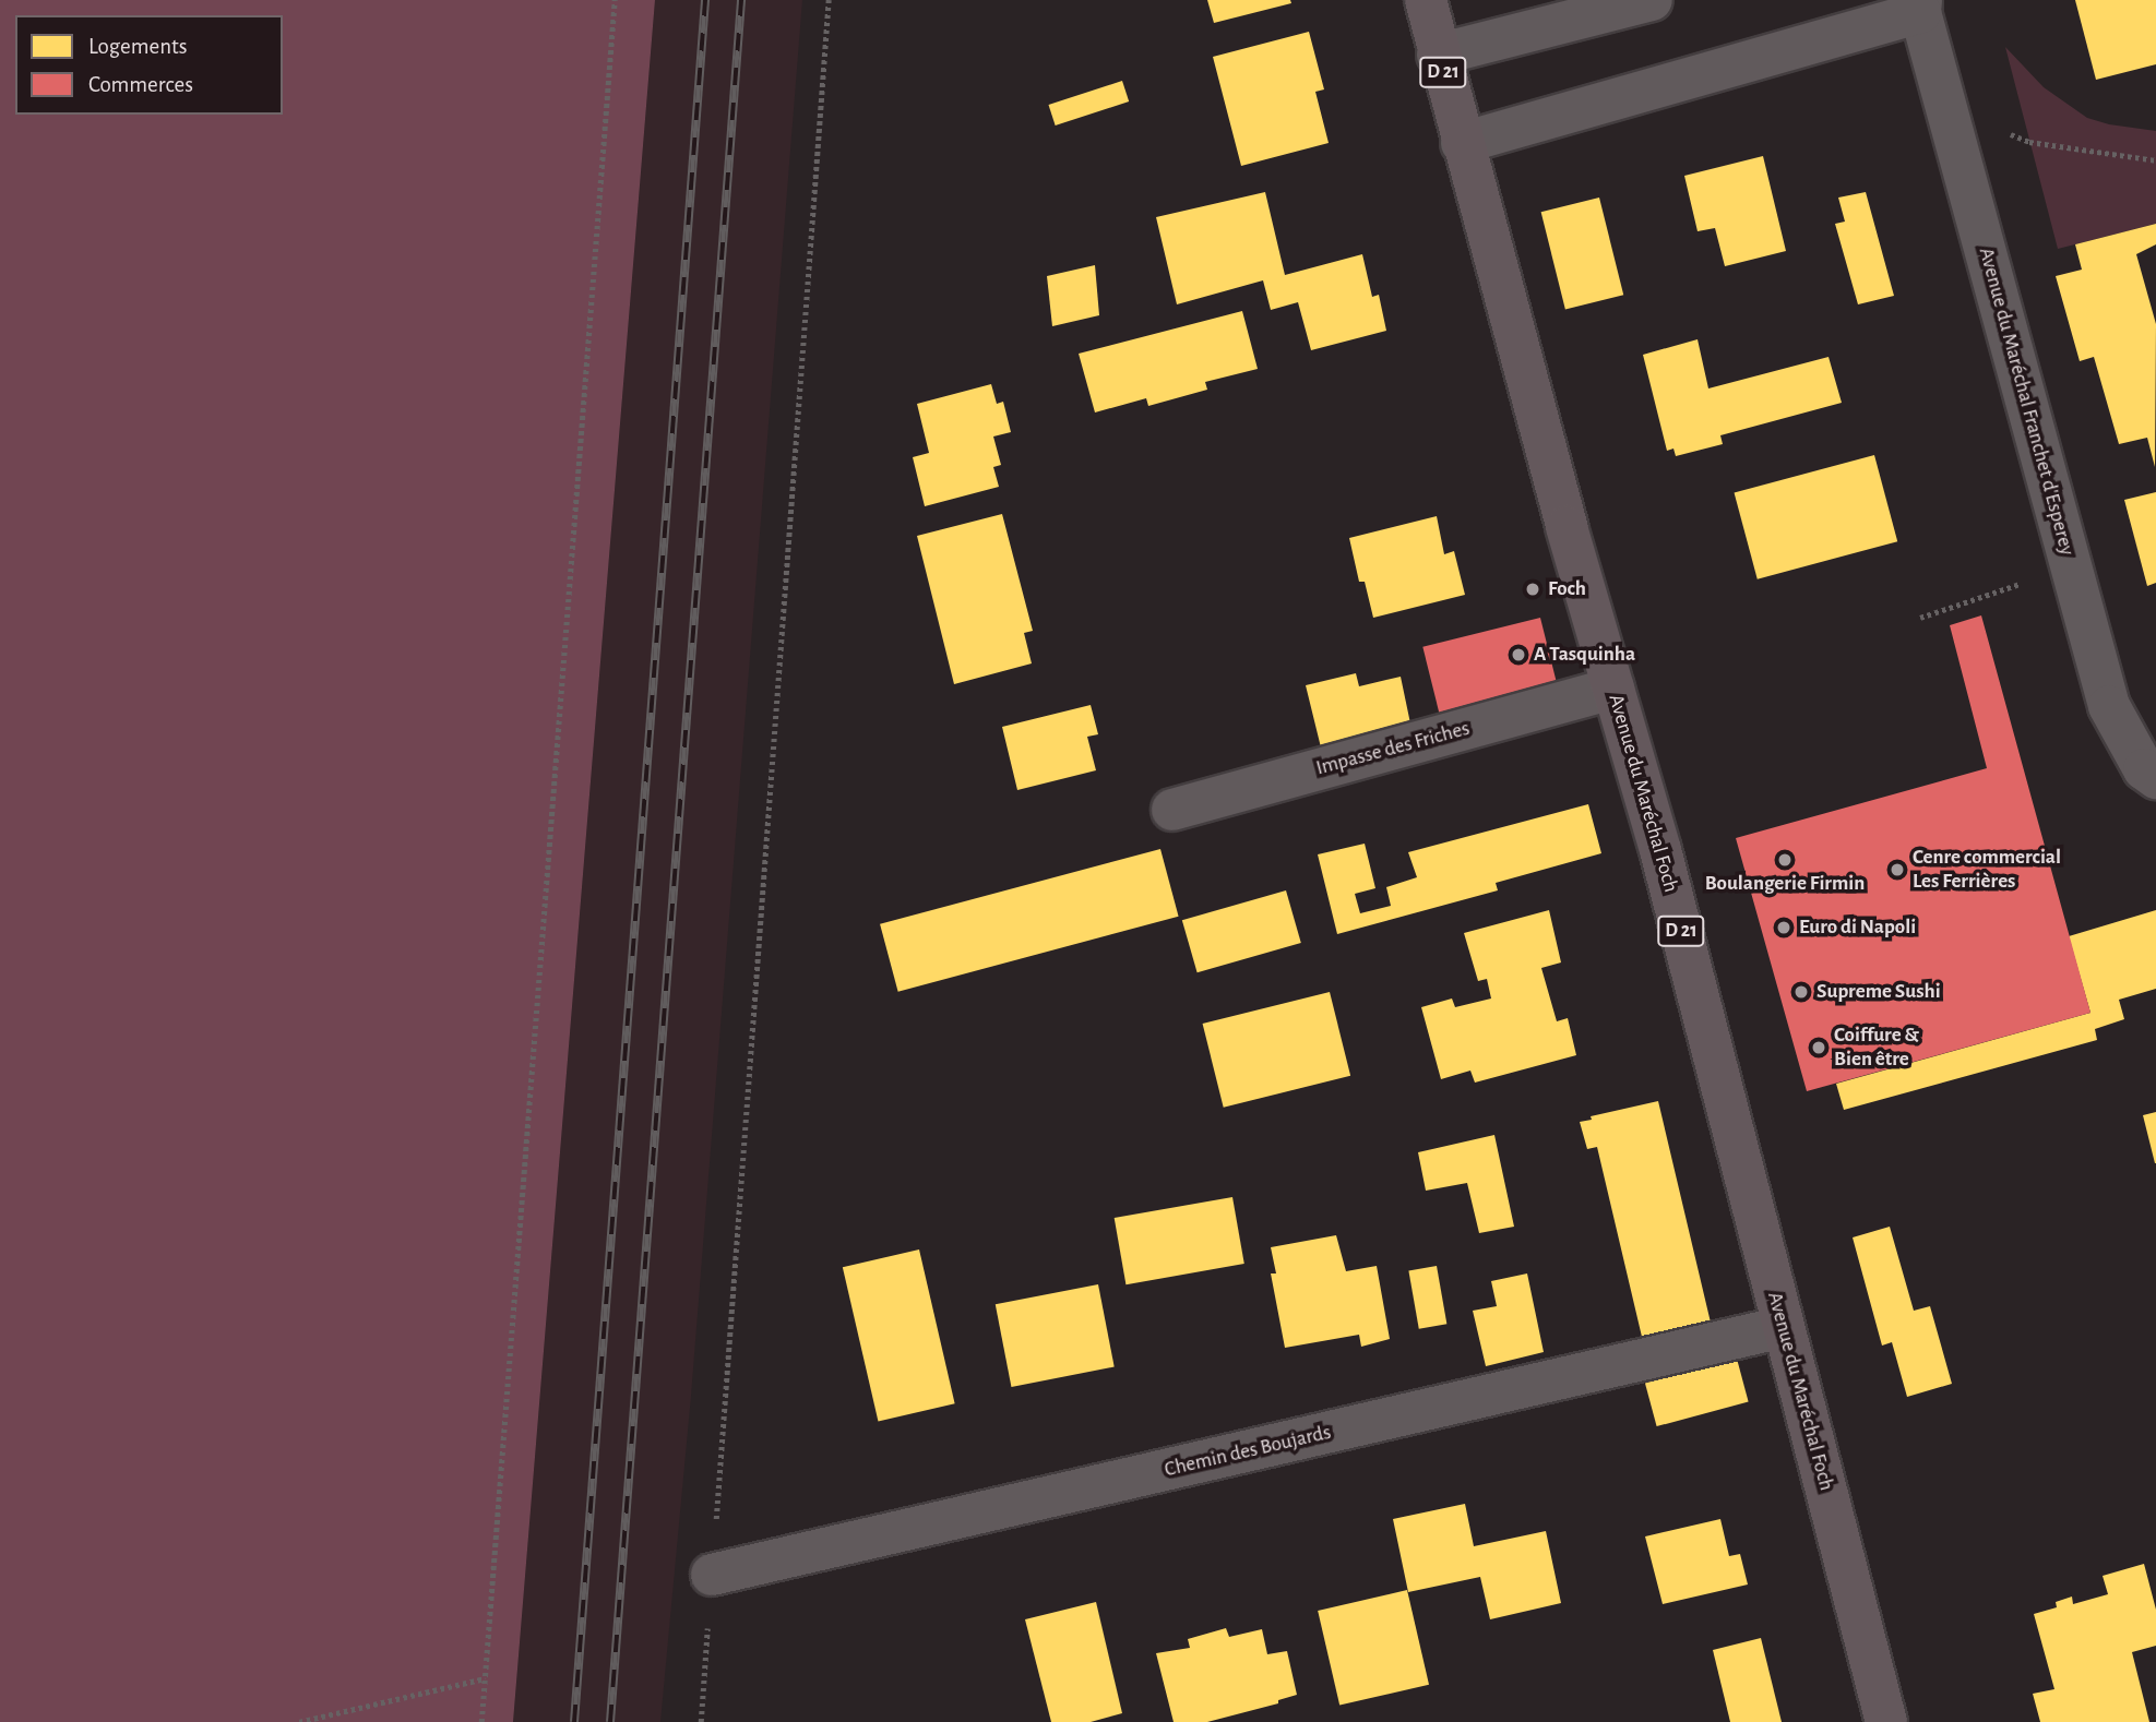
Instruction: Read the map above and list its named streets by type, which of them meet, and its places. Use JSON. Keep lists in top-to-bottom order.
{
  "streets": {
    "main road": ["D 21", "Avenue du Maréchal Foch"],
    "street": ["Avenue du Maréchal Franchet d'Esperey", "Impasse des Friches", "Chemin des Boujards"]
  },
  "crossings": [
    ["Impasse des Friches", "Avenue du Maréchal Foch"],
    ["Avenue du Maréchal Foch", "Chemin des Boujards"]
  ],
  "places": [
    "Foch",
    "A Tasquinha",
    "Boulangerie Firmin",
    "Cenre commercial Les Ferrières",
    "Euro di Napoli",
    "Supreme Sushi",
    "Coiffure & Bien être"
  ],
  "legend": ["Logements", "Commerces"]
}
